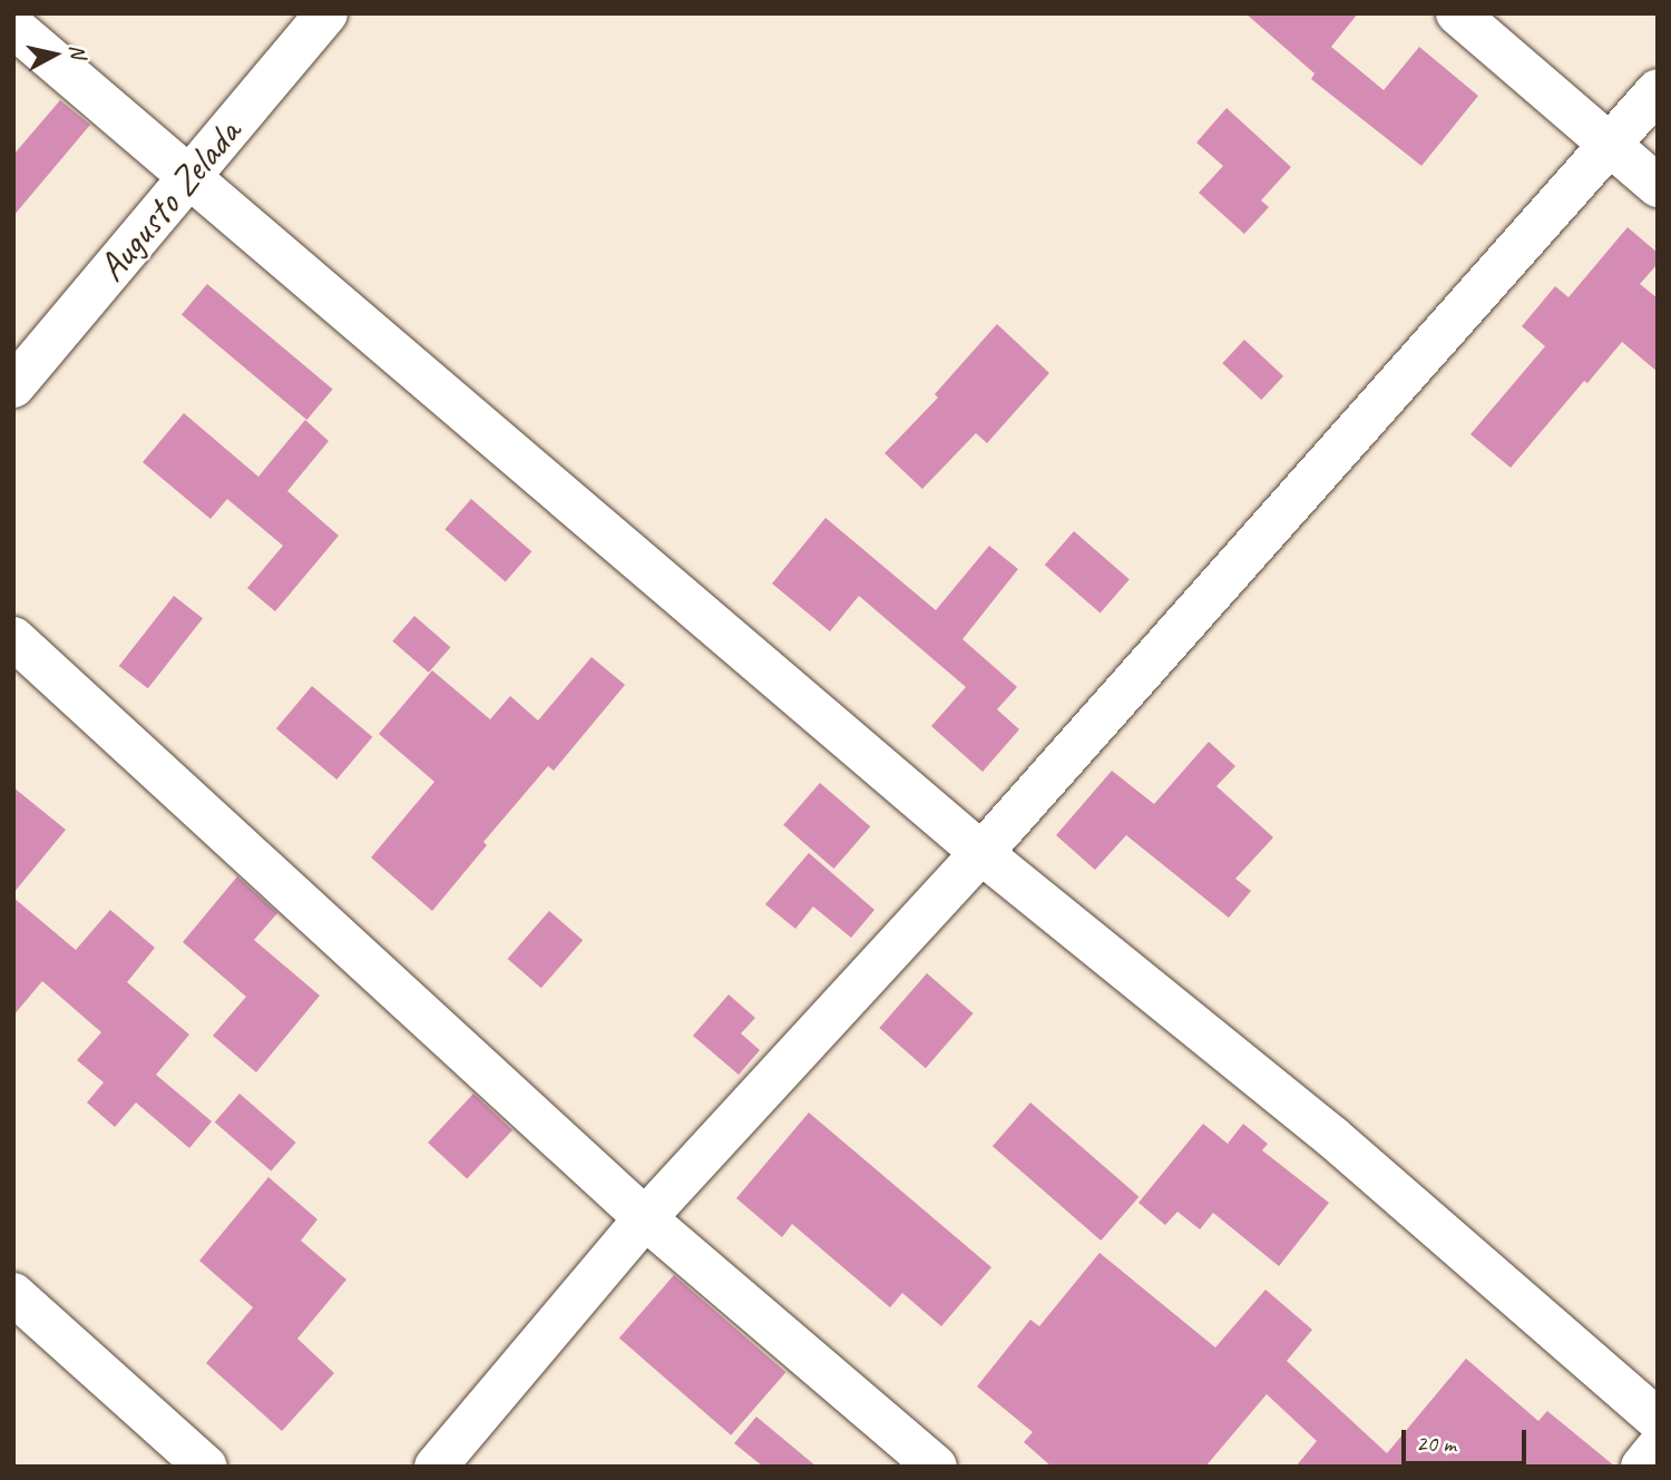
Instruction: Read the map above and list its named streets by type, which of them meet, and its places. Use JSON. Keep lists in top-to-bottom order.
{
  "streets": {
    "street": ["Augusto Zelada"]
  },
  "scale_bar": "20 m",
  "north": "right"
}
